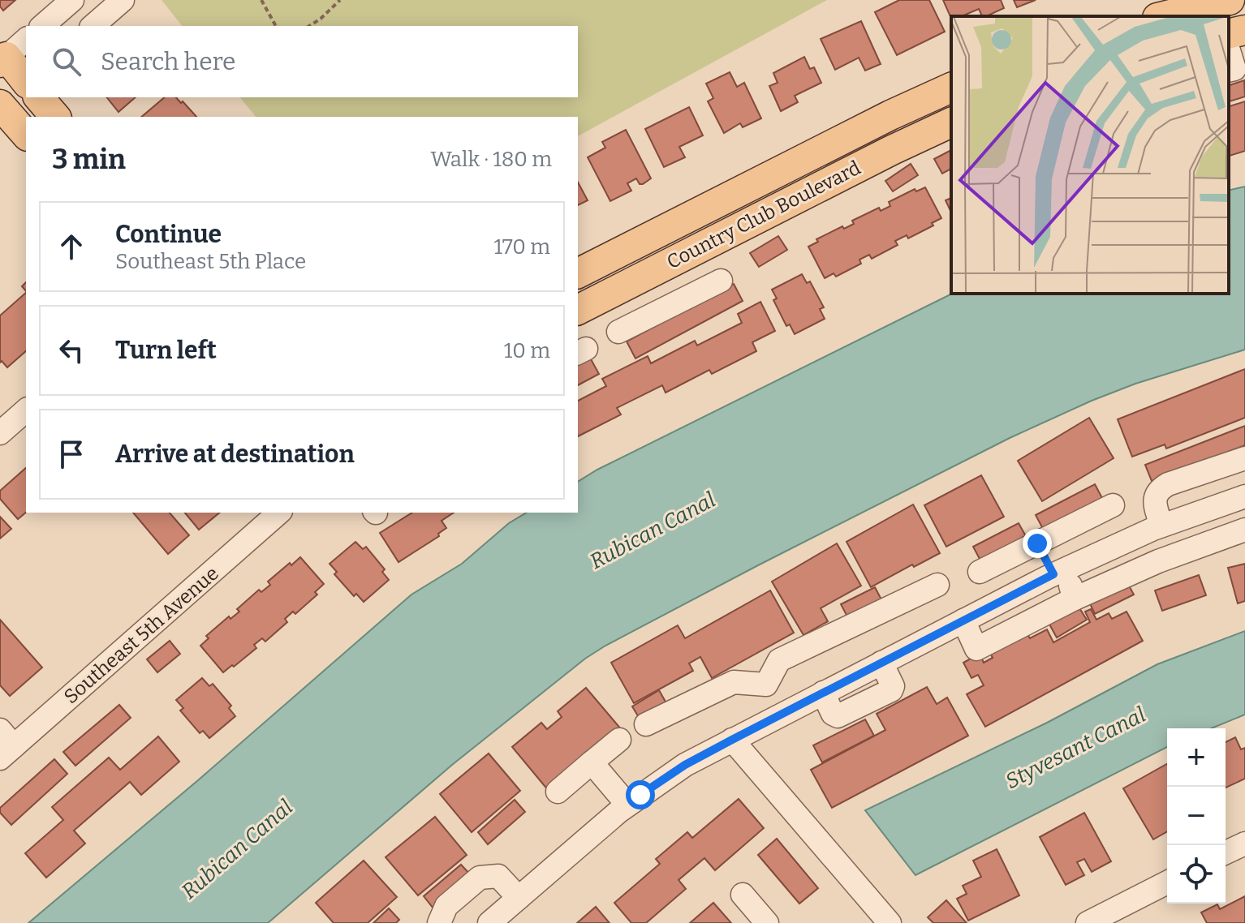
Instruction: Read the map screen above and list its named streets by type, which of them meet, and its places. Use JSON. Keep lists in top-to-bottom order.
{
  "streets": {
    "main road": ["Country Club Boulevard"],
    "street": ["Southeast 5th Avenue"]
  },
  "water": ["Rubican Canal", "Styvesant Canal"],
  "page": {
    "search": "Search here",
    "heading": ["3 min", "Walk · 180 m"],
    "list": [
      ["Continue", "Southeast 5th Place", "170 m"],
      ["Turn left", "10 m"],
      "Arrive at destination"
    ],
    "map_buttons": ["+", "−"]
  }
}
